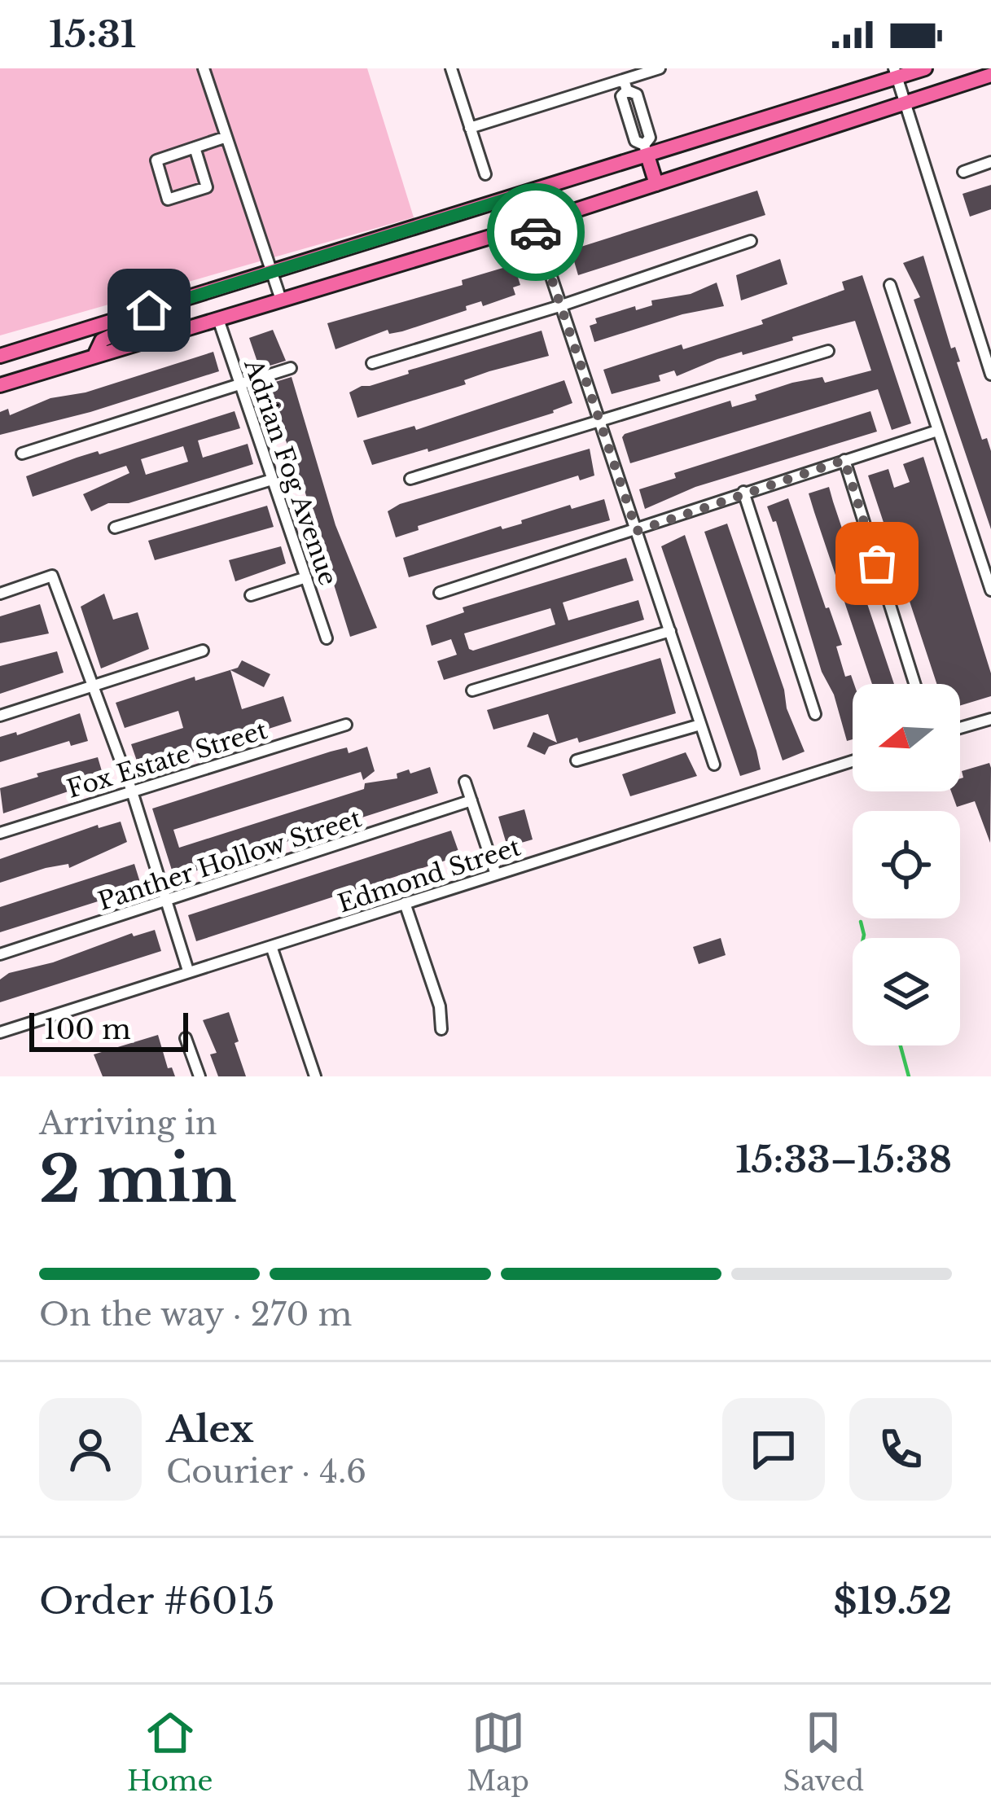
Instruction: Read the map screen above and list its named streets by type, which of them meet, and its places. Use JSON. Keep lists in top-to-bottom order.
{
  "streets": {
    "street": [
      "Adrian Fog Avenue",
      "Fox Estate Street",
      "Panther Hollow Street",
      "Edmond Street"
    ]
  },
  "scale_bar": "100 m",
  "north": "left",
  "page": {
    "status": "15:31",
    "scale": "100 m",
    "heading": ["2 min", "Arriving in", "15:33–15:38"],
    "panel": [
      "Alex",
      "Courier · 4.6",
      "Order #6015",
      "$19.52"
    ],
    "bar": "On the way · 270 m",
    "tabs": ["Home", "Map", "Saved"]
  }
}
